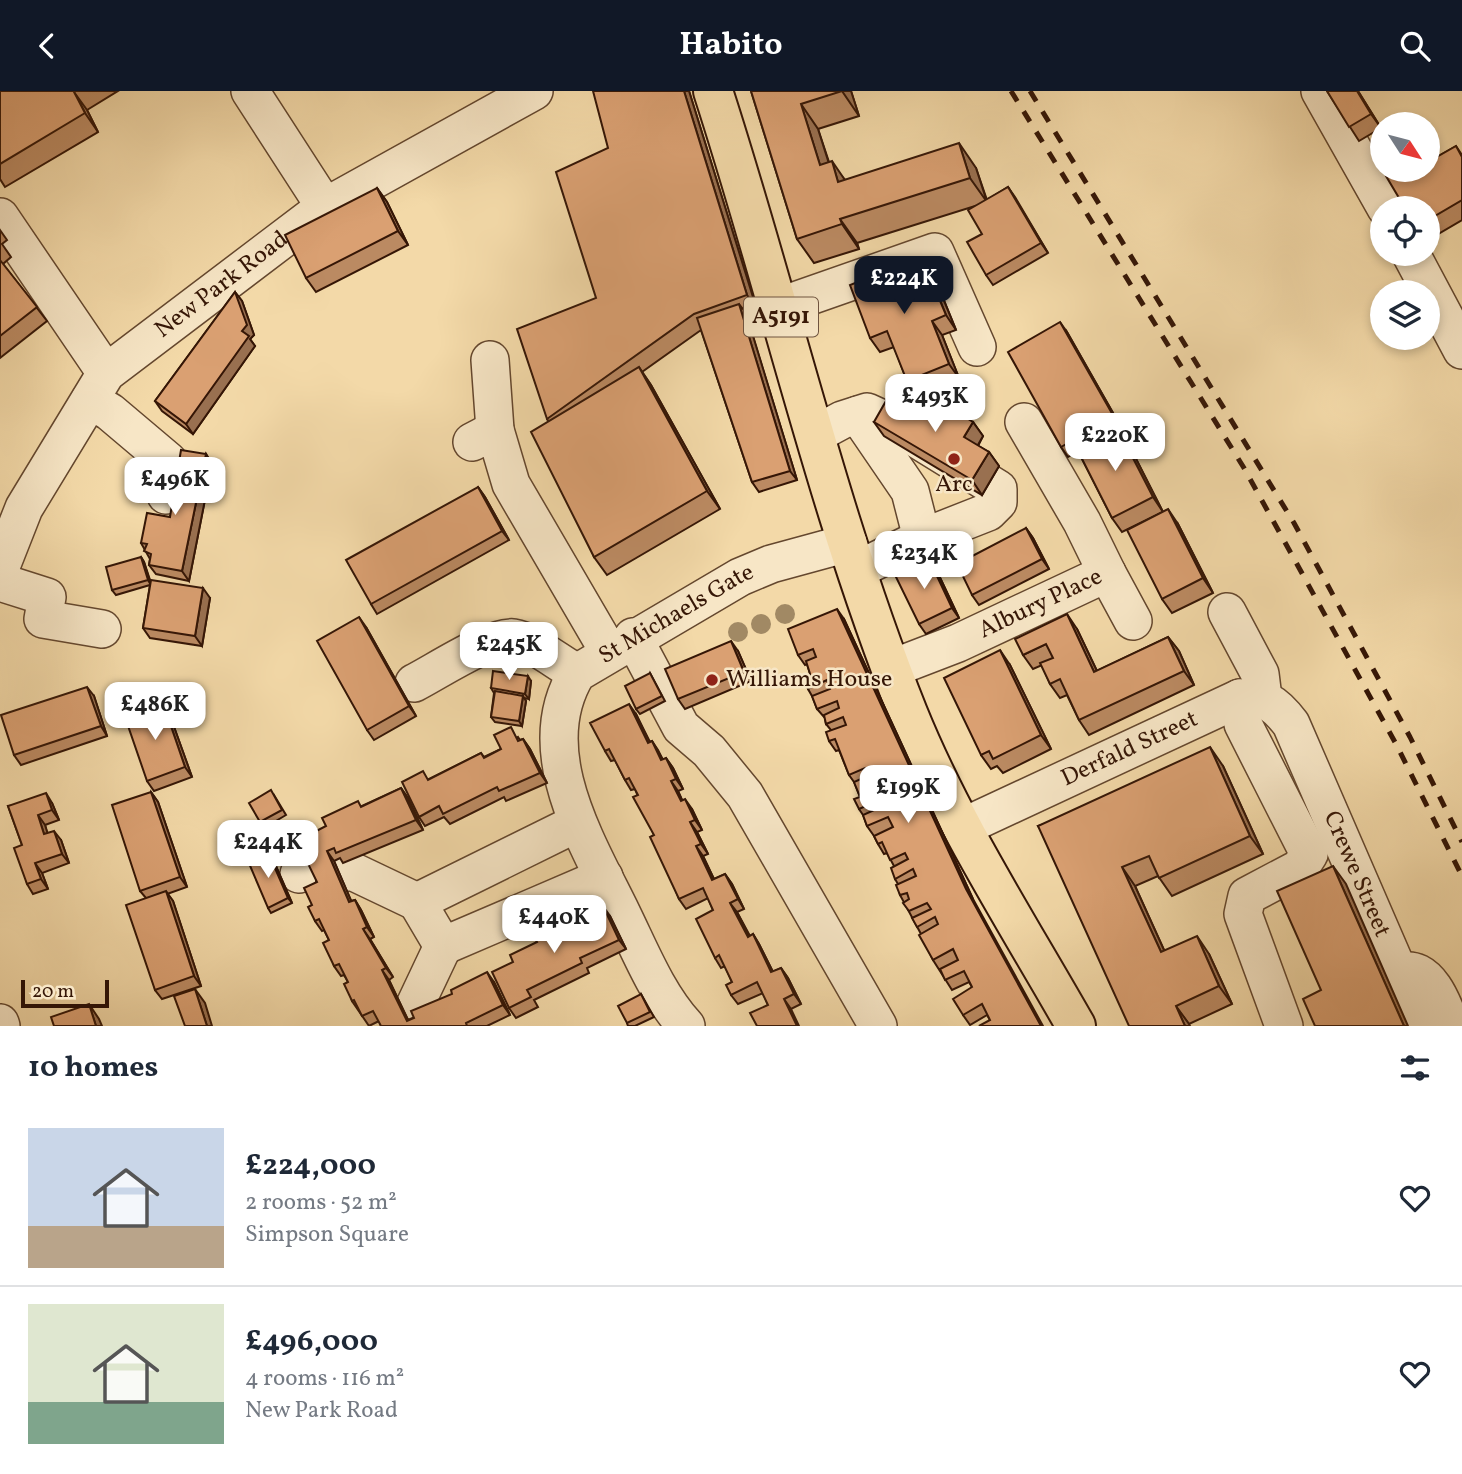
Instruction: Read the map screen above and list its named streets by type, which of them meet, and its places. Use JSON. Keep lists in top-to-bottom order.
{
  "streets": {
    "main road": ["A5191"],
    "street": [
      "New Park Road",
      "Albury Place",
      "St Michaels Gate",
      "Derfald Street",
      "Crewe Street"
    ]
  },
  "crossings": [
    ["A5191", "Albury Place"],
    ["A5191", "St Michaels Gate"],
    ["A5191", "Derfald Street"],
    ["Derfald Street", "Crewe Street"]
  ],
  "places": ["Arc", "Williams House"],
  "scale_bar": "20 m",
  "north": "bottom right",
  "page": {
    "header": "Habito",
    "price": [
      "£224K",
      "£493K",
      "£220K",
      "£496K",
      "£234K",
      "£245K",
      "£486K",
      "£199K",
      "£244K",
      "£440K"
    ],
    "scale": "20 m",
    "heading": "10 homes",
    "list": [
      {
        "name": "£224,000",
        "note": "2 rooms · 52 m² · Simpson Square"
      },
      {
        "name": "£496,000",
        "note": "4 rooms · 116 m² · New Park Road"
      }
    ]
  }
}
